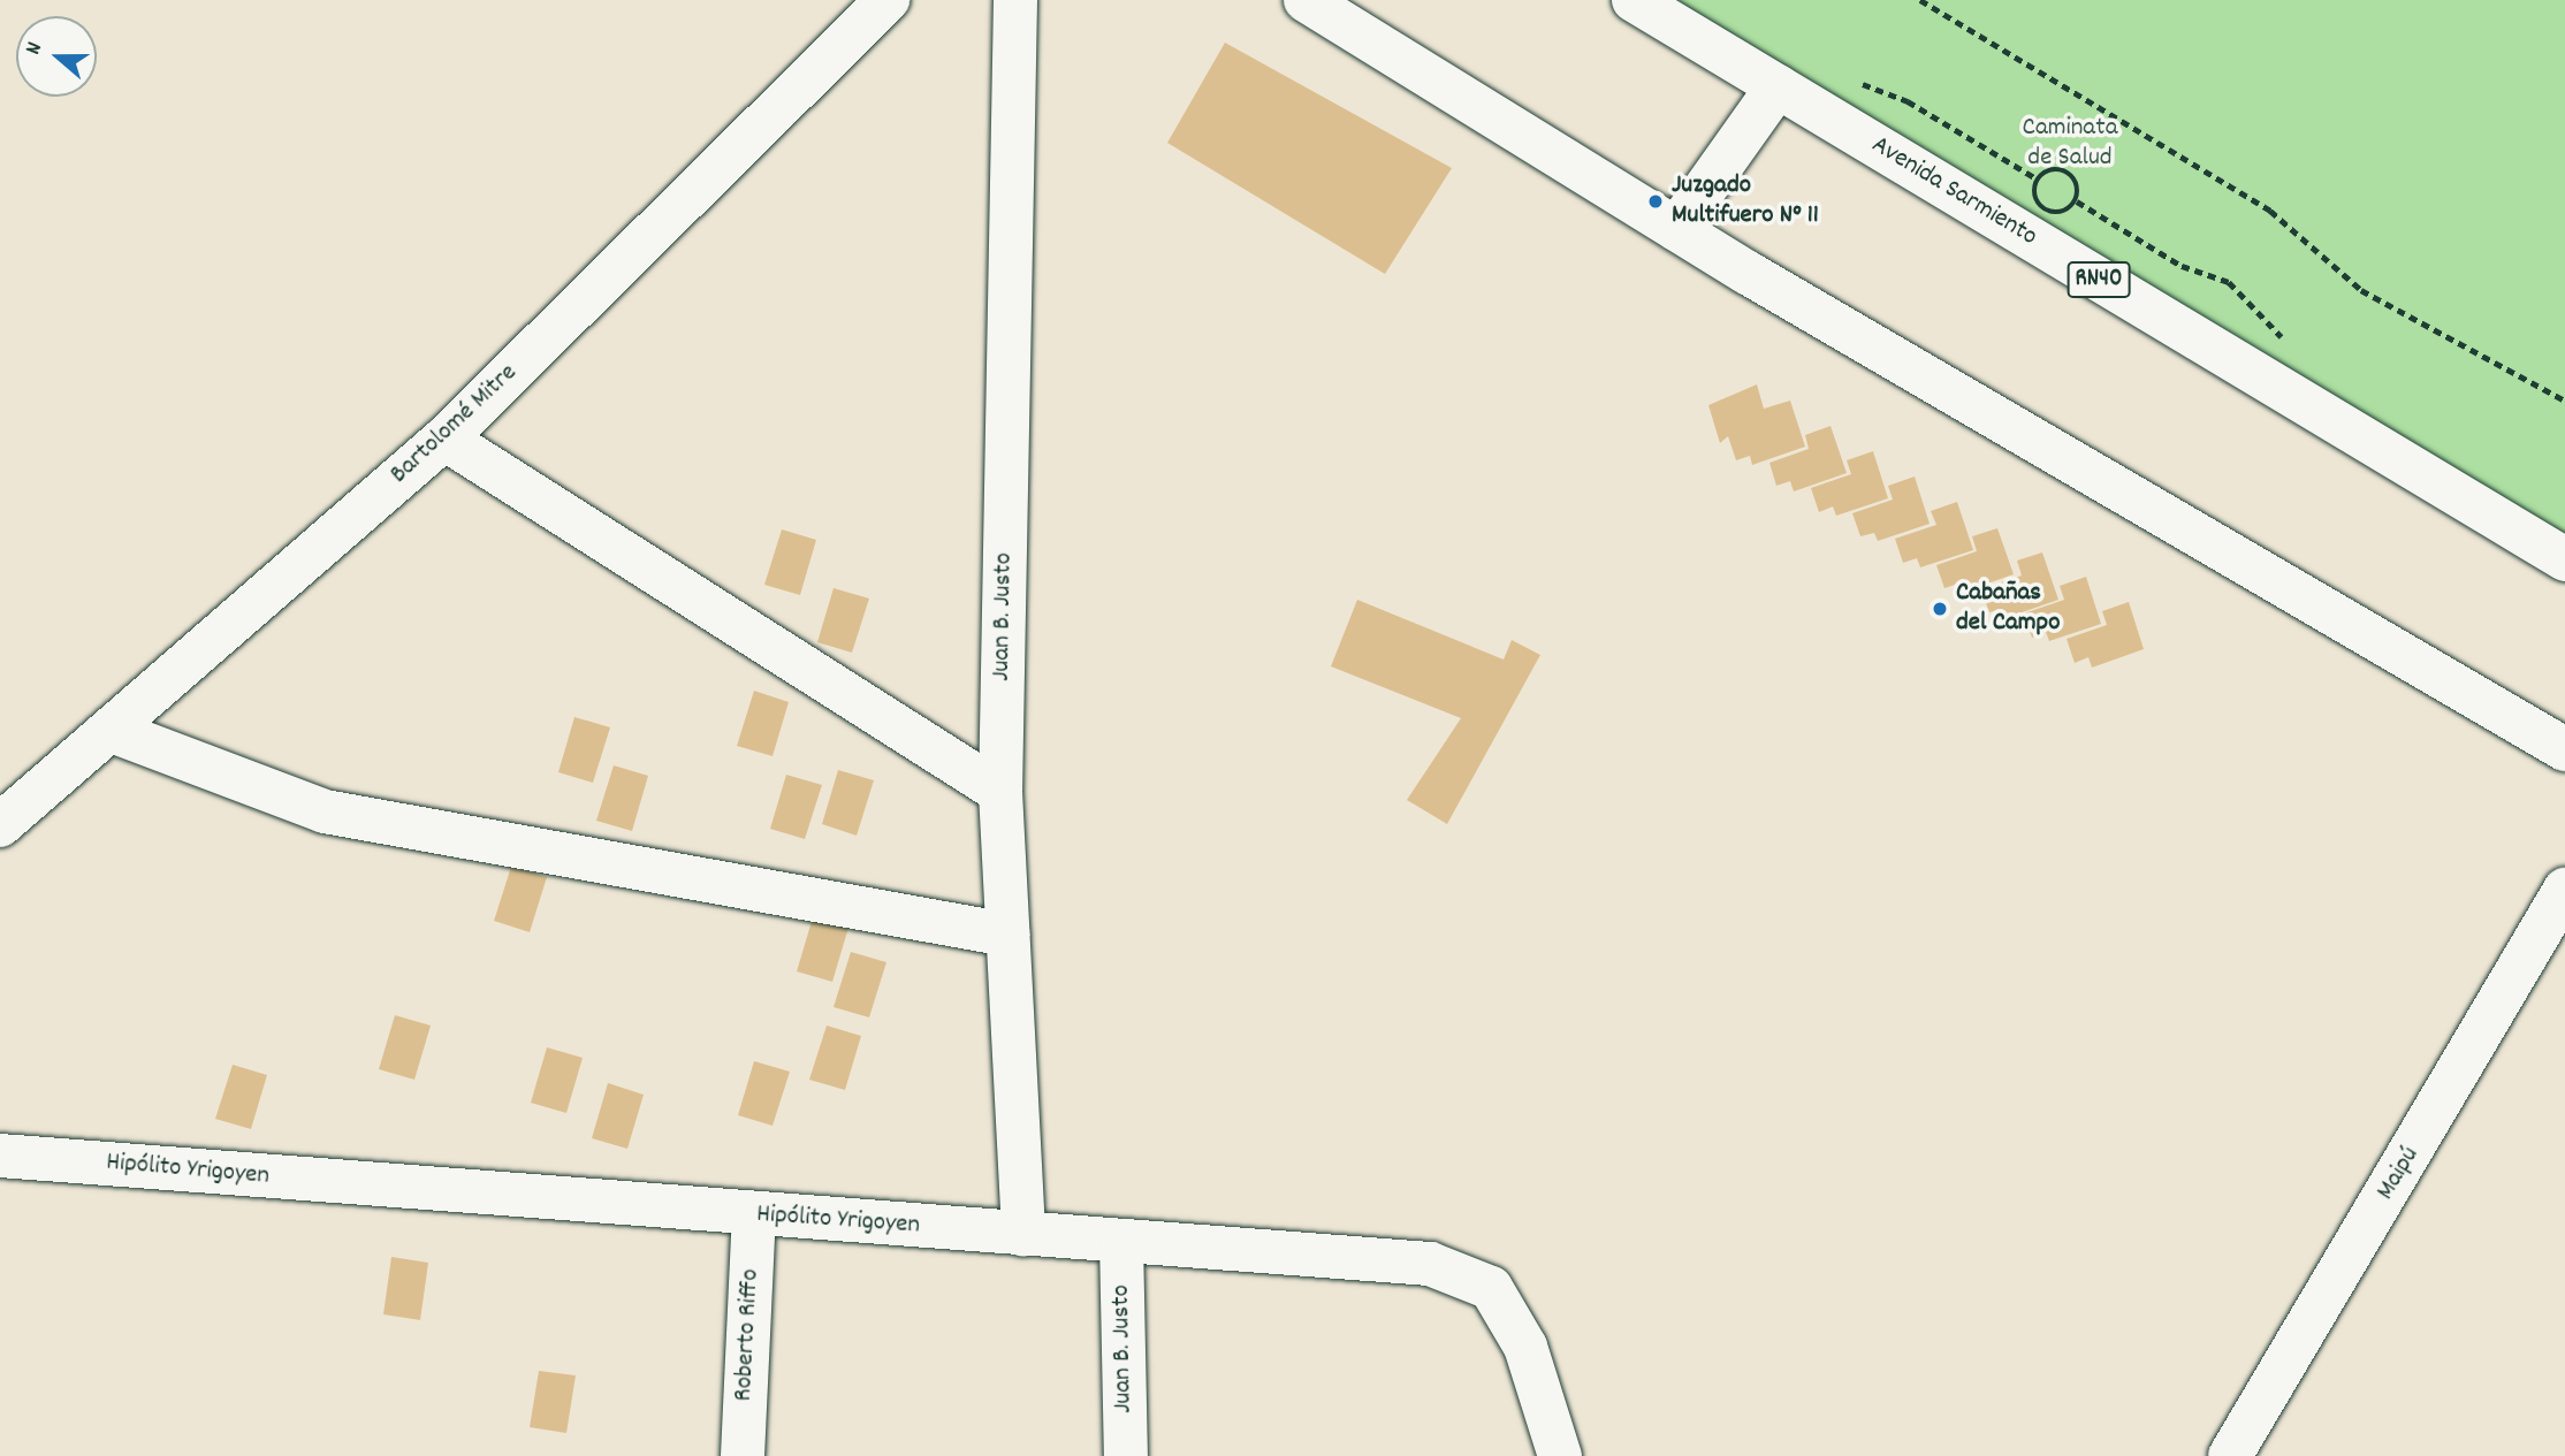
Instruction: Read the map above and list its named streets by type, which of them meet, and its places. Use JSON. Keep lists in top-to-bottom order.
{
  "streets": {
    "main road": [
      "Avenida Sarmiento",
      "RN40",
      "Bartolomé Mitre",
      "Juan B. Justo",
      "Hipólito Yrigoyen",
      "Maipú",
      "Roberto Riffo"
    ]
  },
  "crossings": [
    ["Juan B. Justo", "Hipólito Yrigoyen"],
    ["Hipólito Yrigoyen", "Roberto Riffo"]
  ],
  "parks": ["Caminata de Salud"],
  "places": ["Juzgado Multifuero N° 11", "Cabañas del Campo"],
  "north": "left"
}
